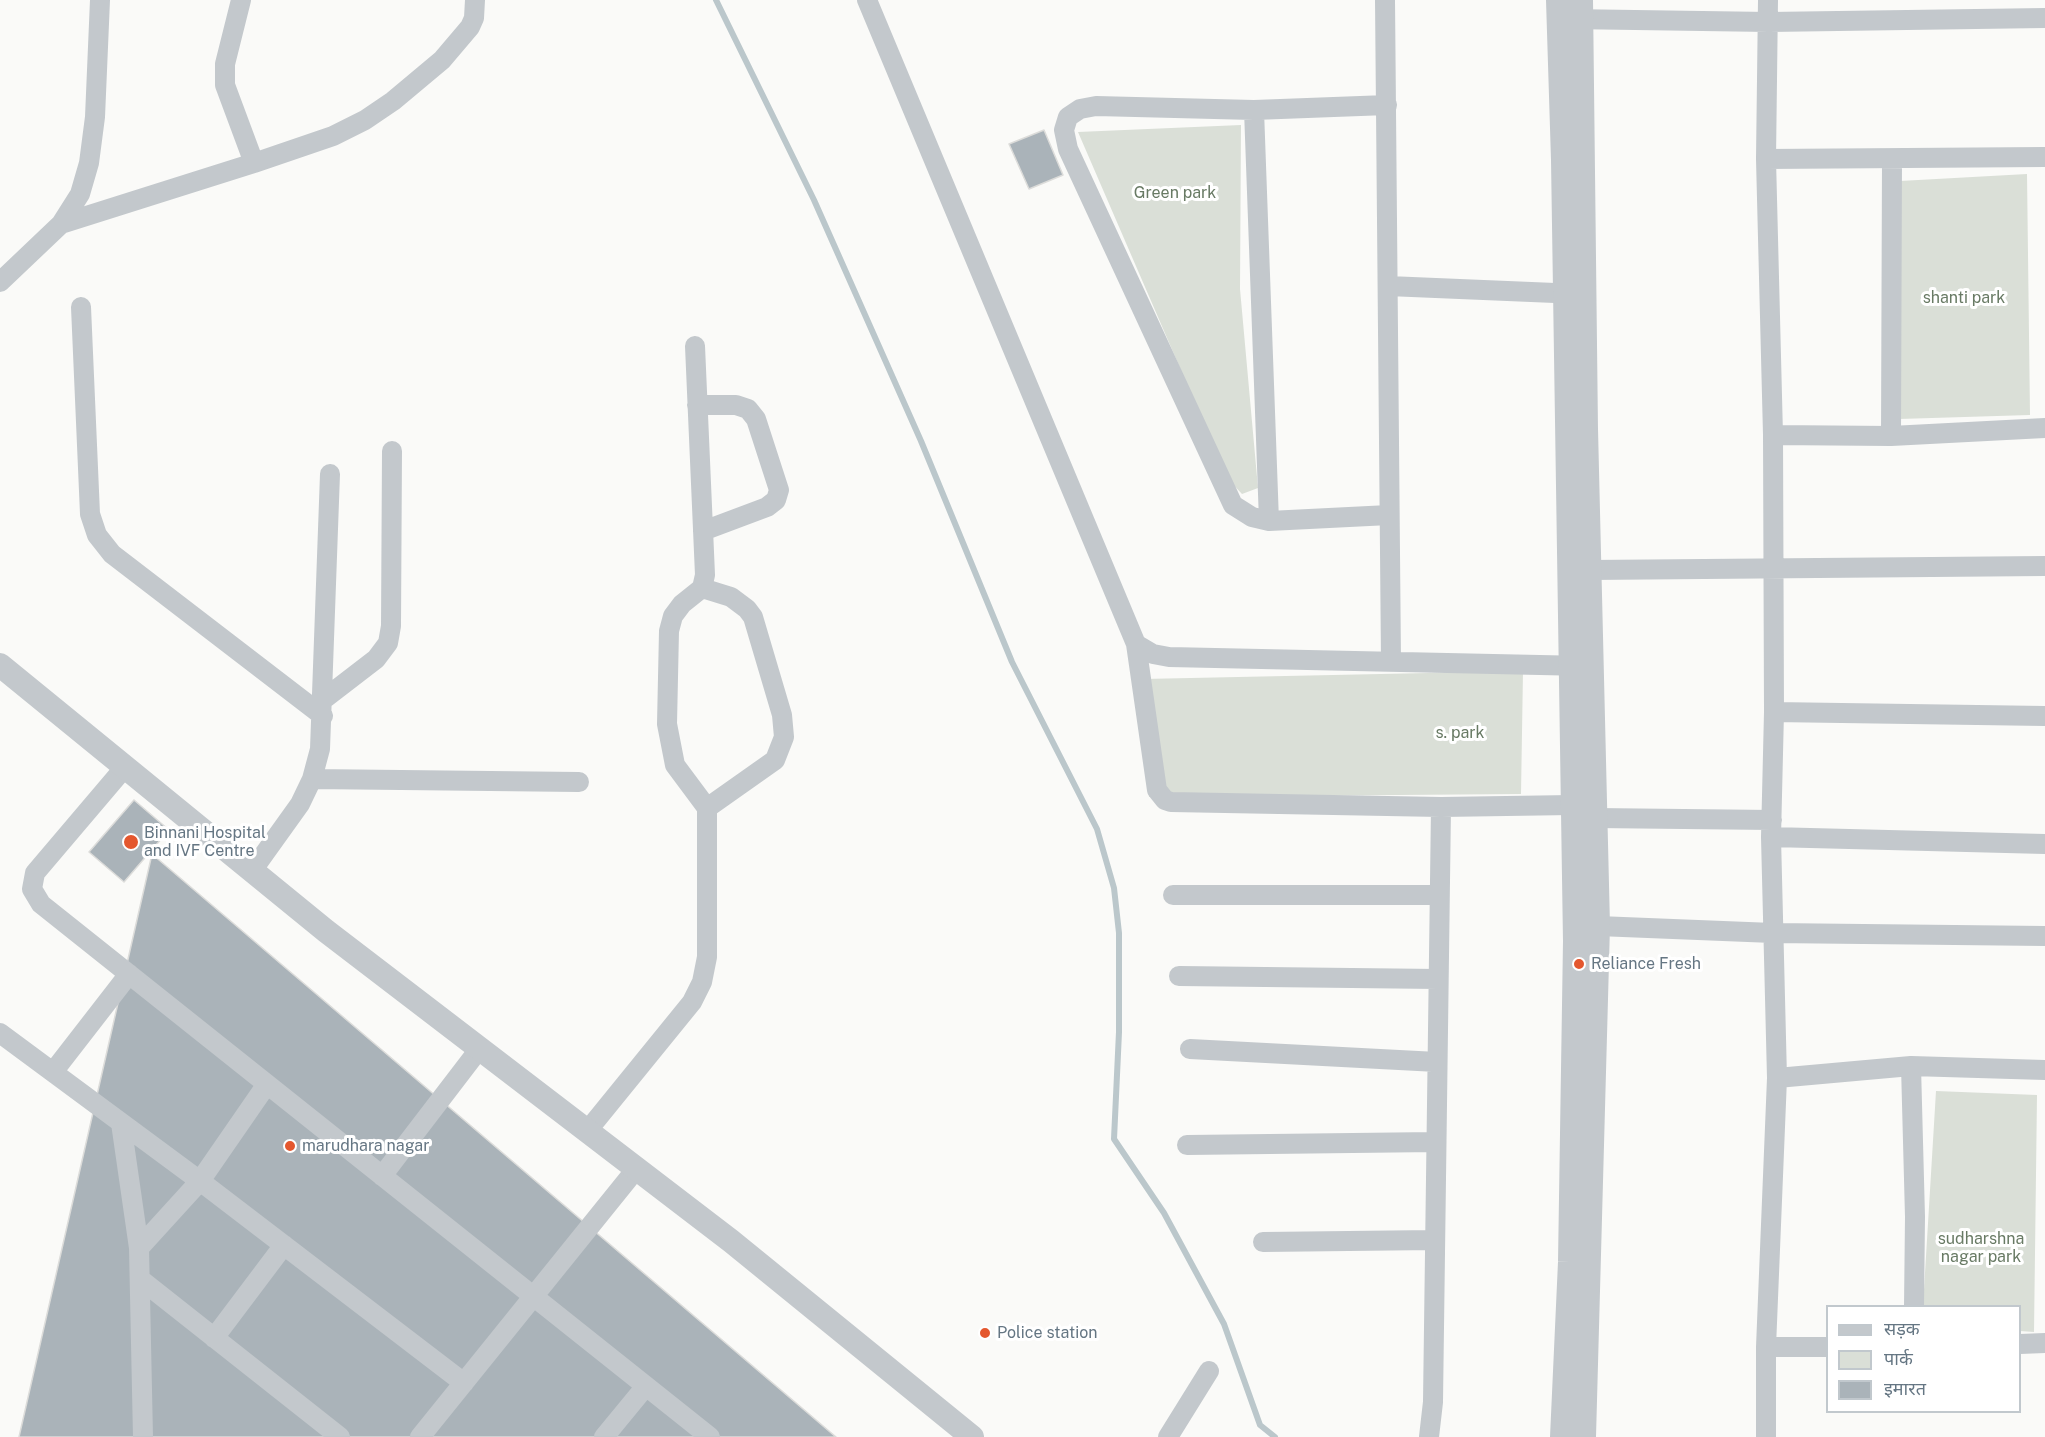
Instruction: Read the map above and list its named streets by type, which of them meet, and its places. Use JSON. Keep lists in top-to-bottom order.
{
  "parks": [
    "Green park",
    "shanti park",
    "s. park",
    "sudharshna nagar park"
  ],
  "places": [
    "Binnani Hospital and IVF Centre",
    "Reliance Fresh",
    "marudhara nagar",
    "Police station"
  ],
  "legend": ["सड़क", "पार्क", "इमारत"]
}
